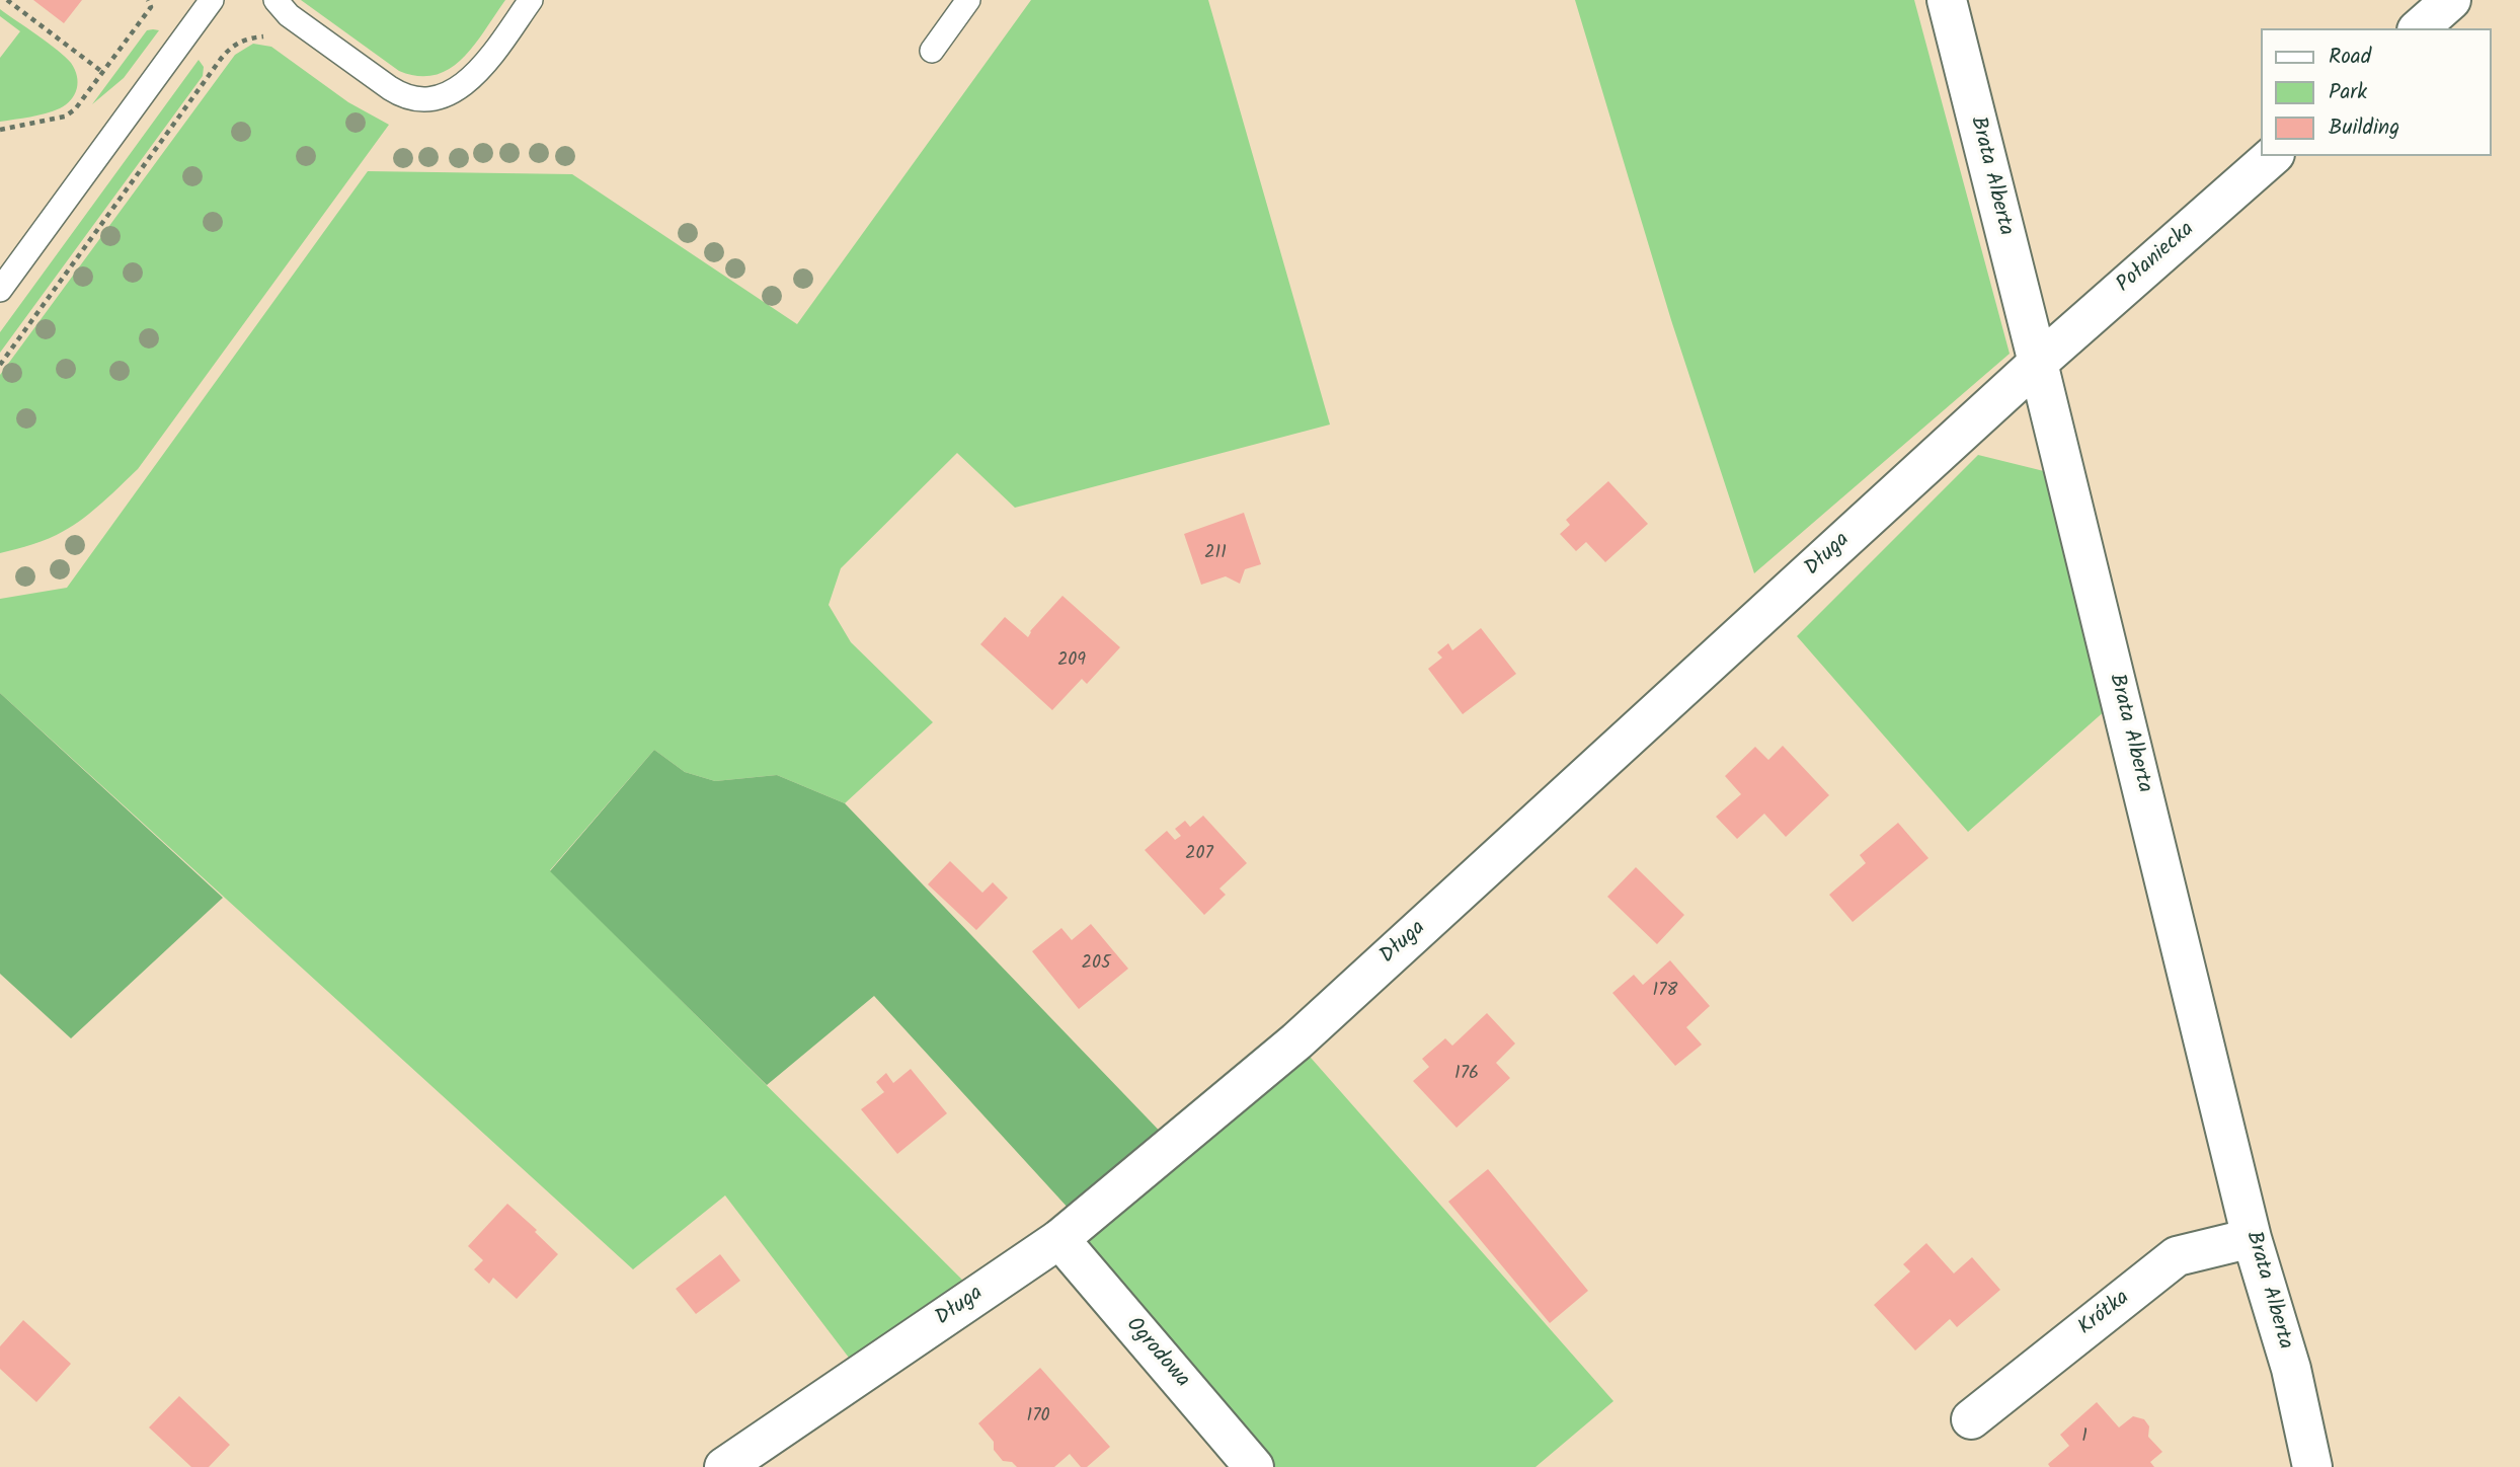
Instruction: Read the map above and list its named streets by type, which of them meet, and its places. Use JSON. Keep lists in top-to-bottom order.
{
  "streets": {
    "street": [
      "Brata Alberta",
      "Połaniecka",
      "Długa",
      "Krótka",
      "Ogrodowa"
    ]
  },
  "crossings": [
    ["Brata Alberta", "Połaniecka"],
    ["Brata Alberta", "Długa"],
    ["Brata Alberta", "Krótka"],
    ["Połaniecka", "Długa"],
    ["Długa", "Ogrodowa"]
  ],
  "house_numbers": [
    "211",
    "209",
    "207",
    "205",
    "178",
    "176",
    "170",
    "1"
  ],
  "legend": ["Road", "Park", "Building"]
}
